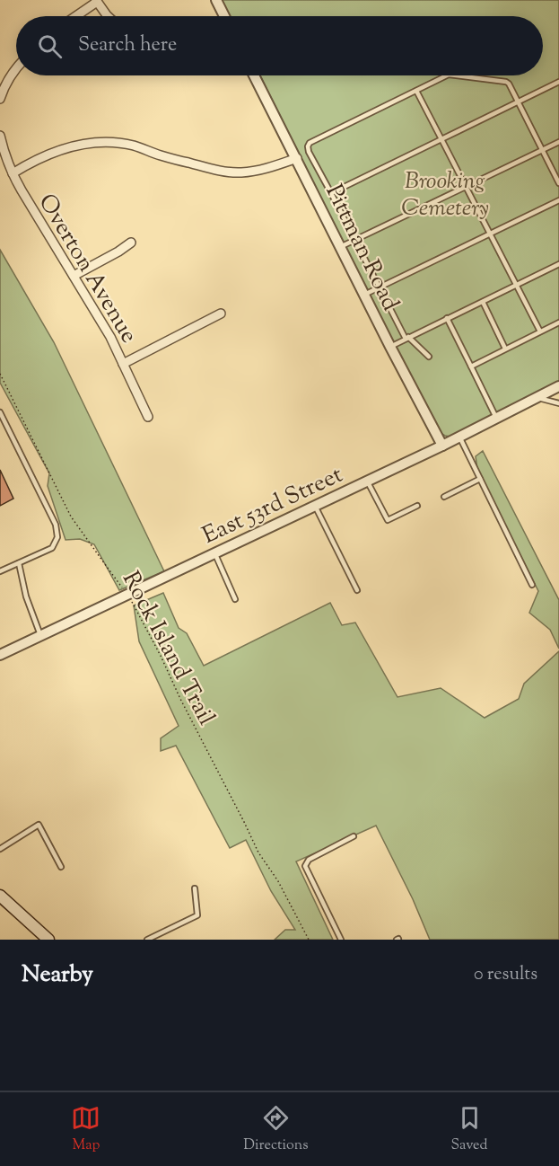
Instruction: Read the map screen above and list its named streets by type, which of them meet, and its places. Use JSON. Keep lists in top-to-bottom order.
{
  "streets": {
    "street": ["Pittman Road", "Overton Avenue", "East 53rd Street"],
    "path": ["Rock Island Trail"]
  },
  "crossings": [
    ["Pittman Road", "East 53rd Street"],
    ["East 53rd Street", "Rock Island Trail"]
  ],
  "parks": ["Brooking Cemetery"],
  "page": {
    "search": "Search here",
    "heading": ["Nearby", "0 results"],
    "nav": ["Map", "Directions", "Saved"]
  }
}
